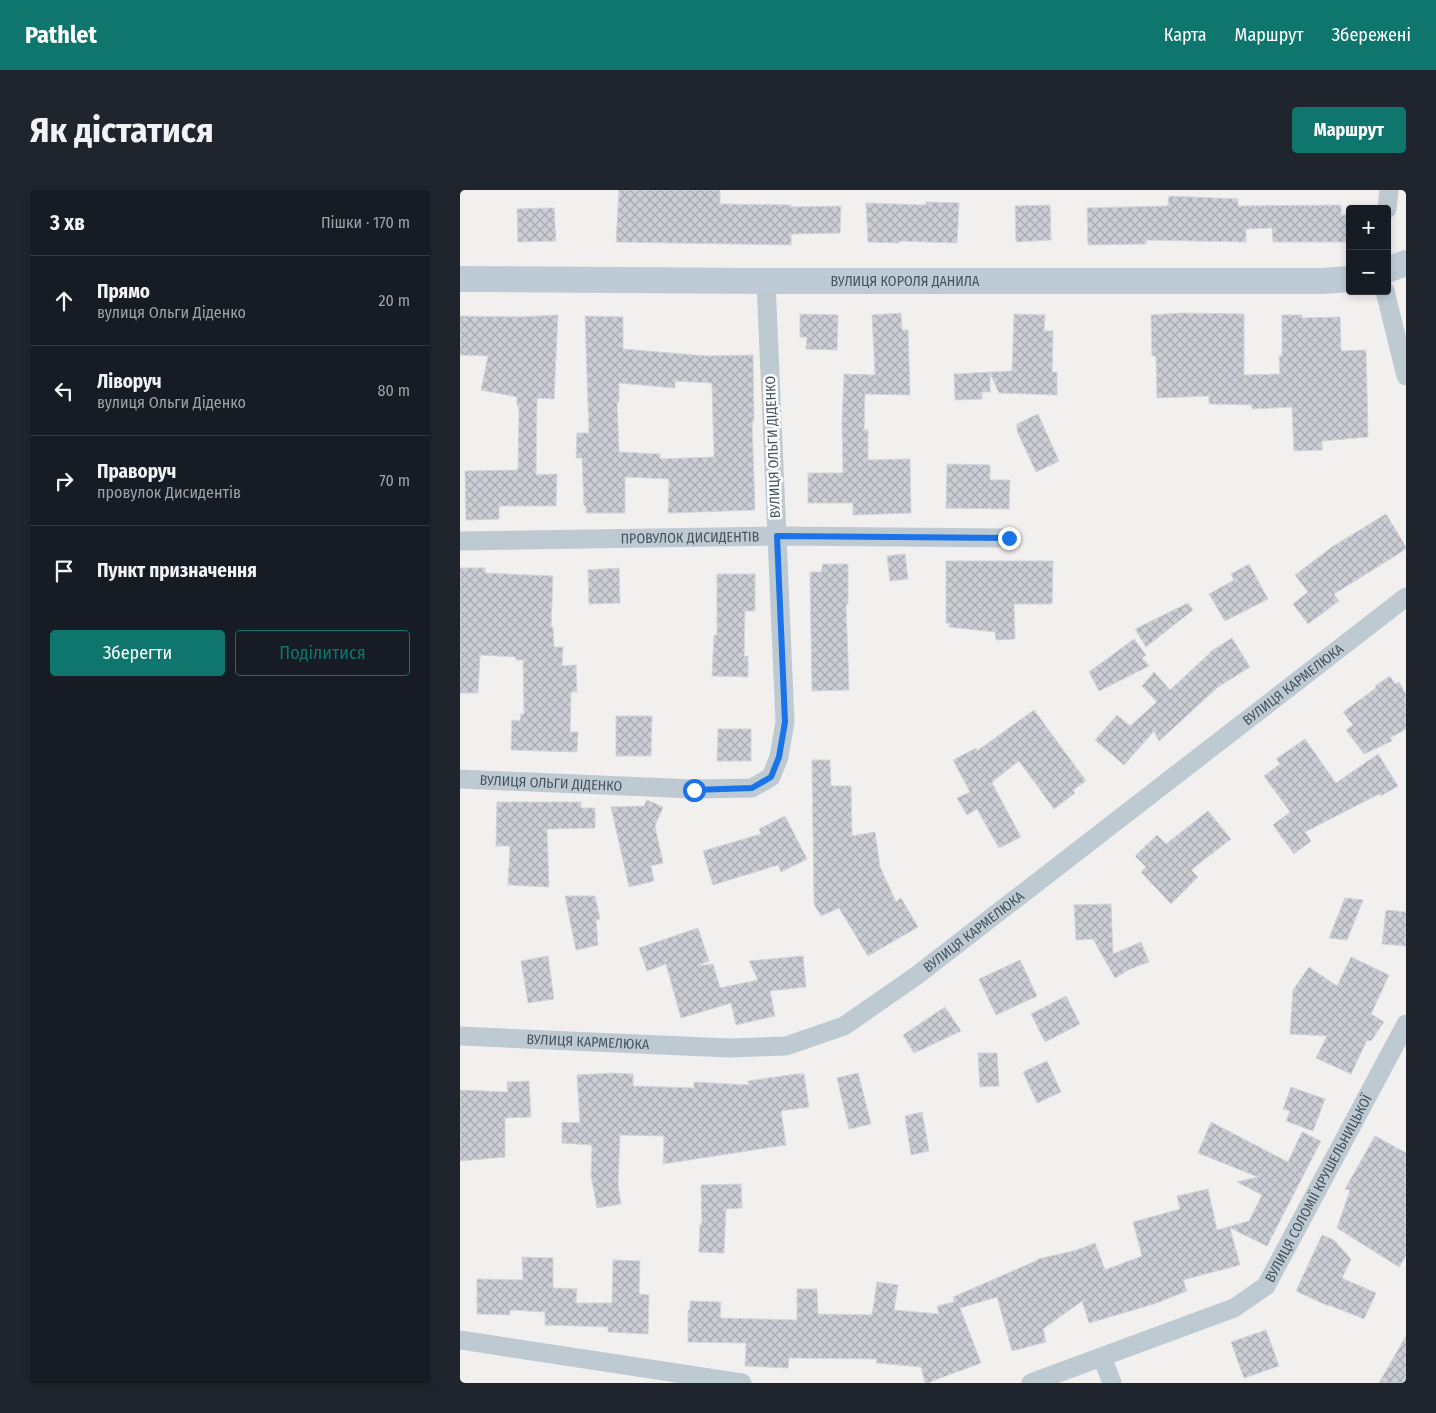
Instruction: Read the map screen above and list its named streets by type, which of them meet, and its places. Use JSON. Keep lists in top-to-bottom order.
{
  "streets": {
    "main road": ["ВУЛИЦЯ КОРОЛЯ ДАНИЛА"],
    "street": [
      "ВУЛИЦЯ ОЛЬГИ ДІДЕНКО",
      "ПРОВУЛОК ДИСИДЕНТІВ",
      "ВУЛИЦЯ КАРМЕЛЮКА",
      "ВУЛИЦЯ СОЛОМІЇ КРУШЕЛЬНИЦЬКОЇ"
    ]
  },
  "crossings": [
    ["ВУЛИЦЯ КОРОЛЯ ДАНИЛА", "ВУЛИЦЯ ОЛЬГИ ДІДЕНКО"],
    ["ВУЛИЦЯ ОЛЬГИ ДІДЕНКО", "ПРОВУЛОК ДИСИДЕНТІВ"]
  ],
  "page": {
    "header": "Pathlet",
    "nav": ["Карта", "Маршрут", "Збережені"],
    "buttons": [
      "Маршрут",
      ["Зберегти", "Поділитися"]
    ],
    "title": "Як дістатися",
    "heading": ["3 хв", "Пішки · 170 m"],
    "map_buttons": ["+", "−"],
    "list": [
      ["Прямо", "вулиця Ольги Діденко", "20 m"],
      ["Ліворуч", "вулиця Ольги Діденко", "80 m"],
      ["Праворуч", "провулок Дисидентів", "70 m"],
      "Пункт призначення"
    ]
  }
}
